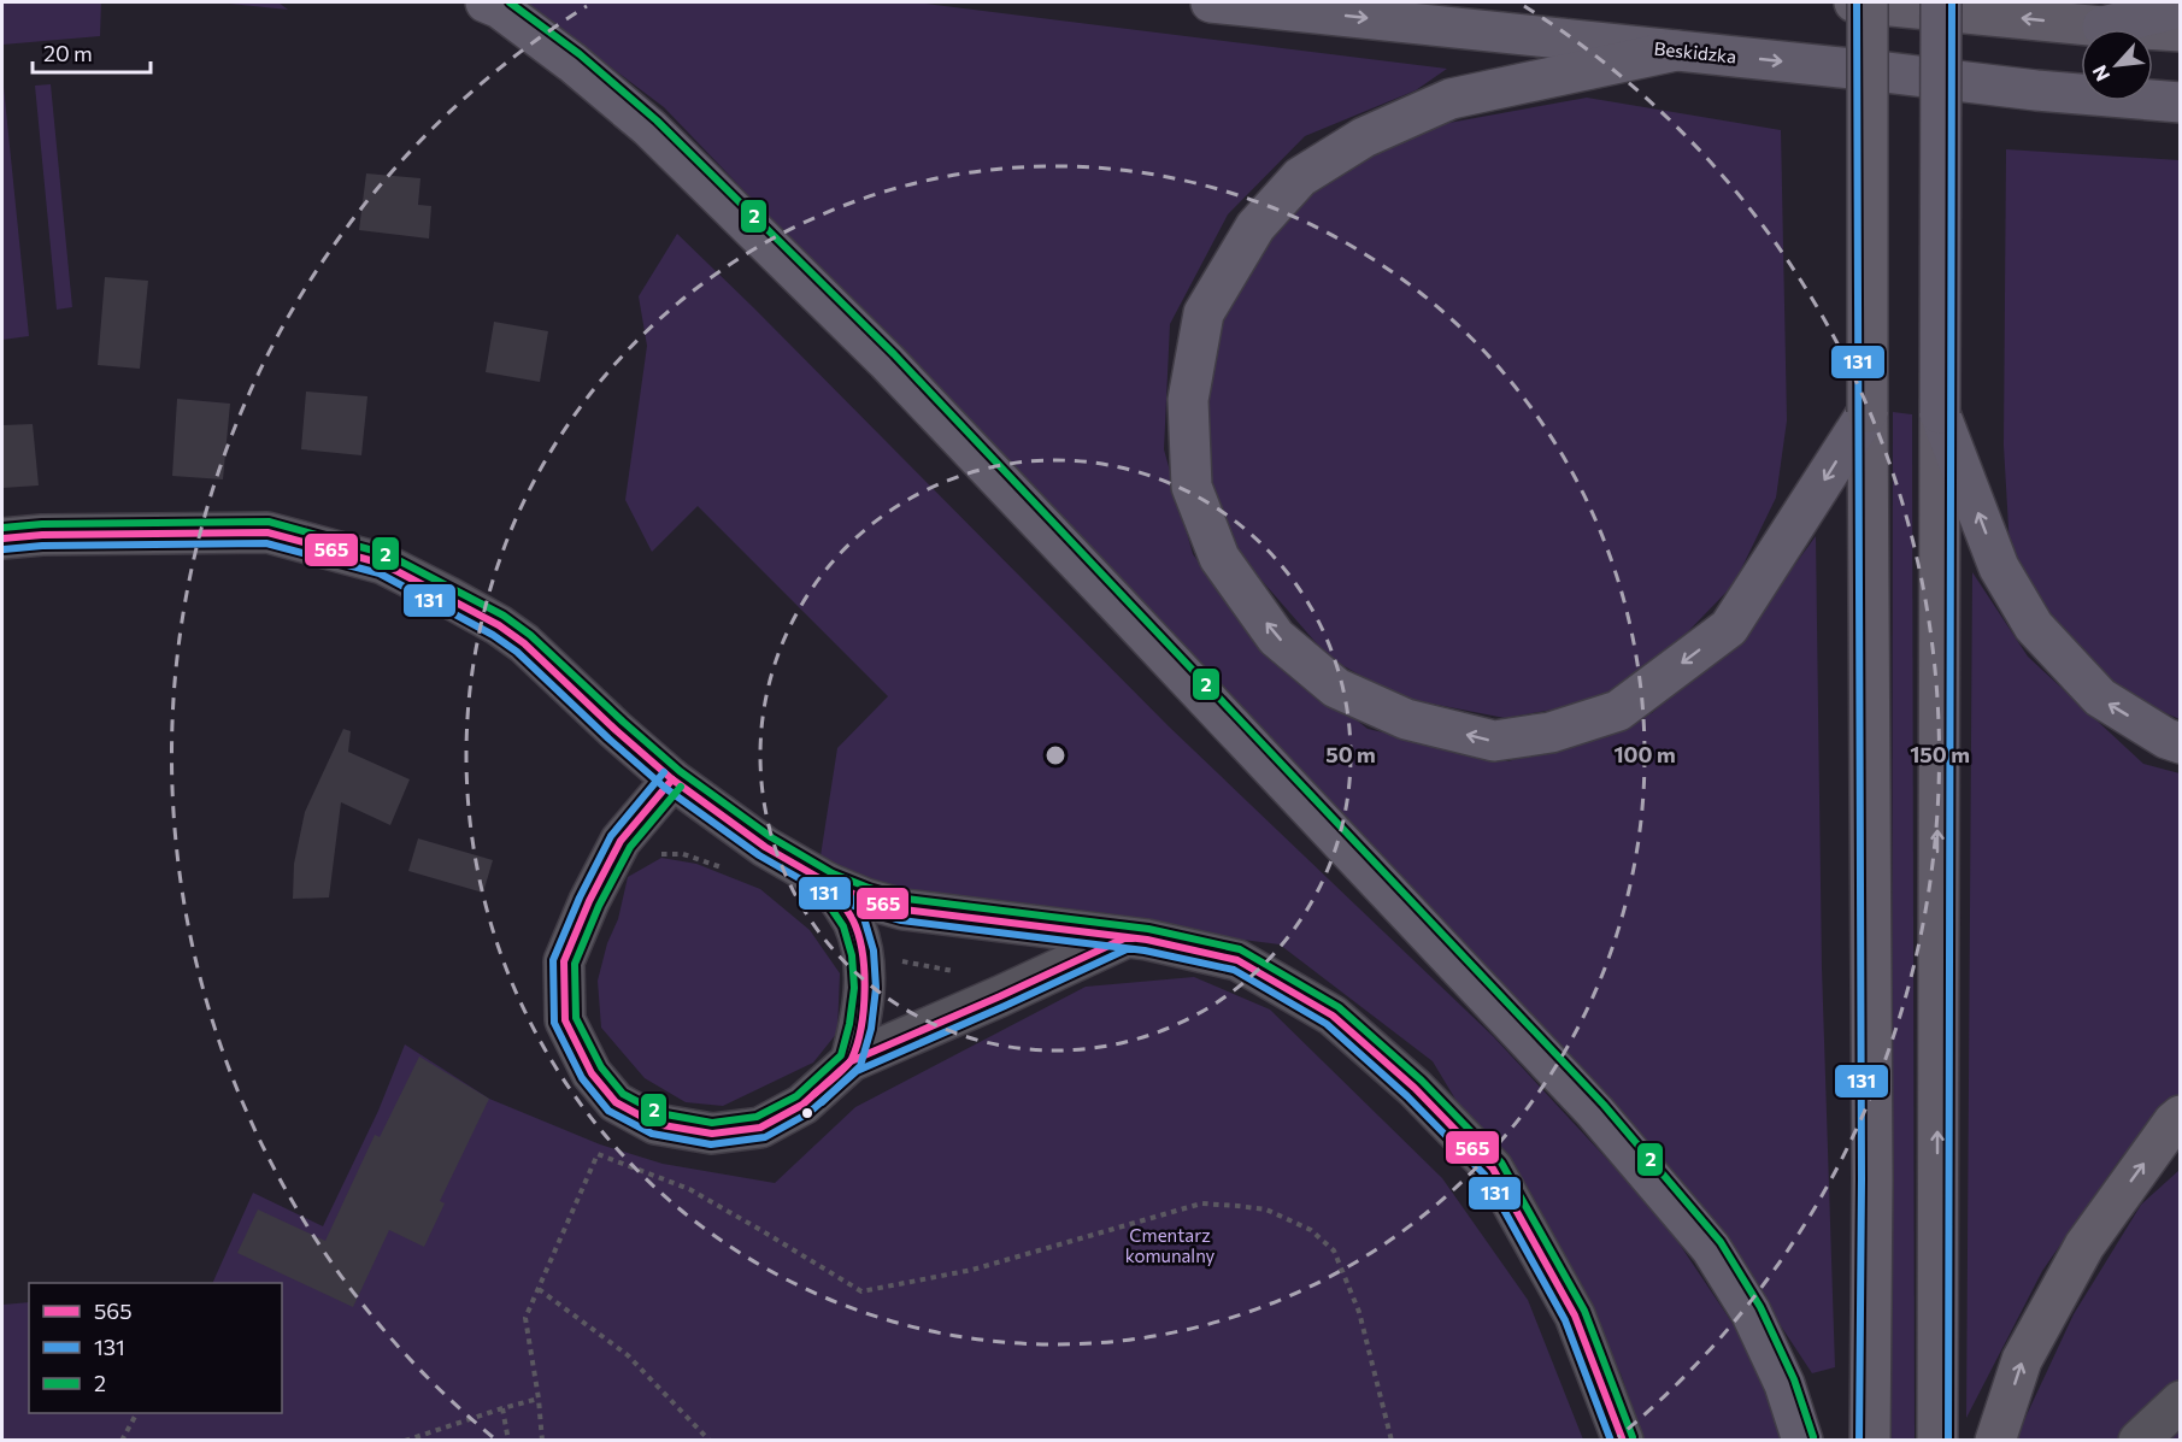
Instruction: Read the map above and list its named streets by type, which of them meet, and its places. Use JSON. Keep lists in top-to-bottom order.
{
  "streets": {
    "highway": ["Beskidzka"]
  },
  "one_way": ["Beskidzka"],
  "parks": ["Cmentarz komunalny"],
  "lines": ["transit line 131", "transit line 2", "transit line 565"],
  "legend": ["565", "131", "2"],
  "scale_bar": "20 m",
  "north": "bottom left",
  "rings": ["50 m", "100 m", "150 m"]
}
